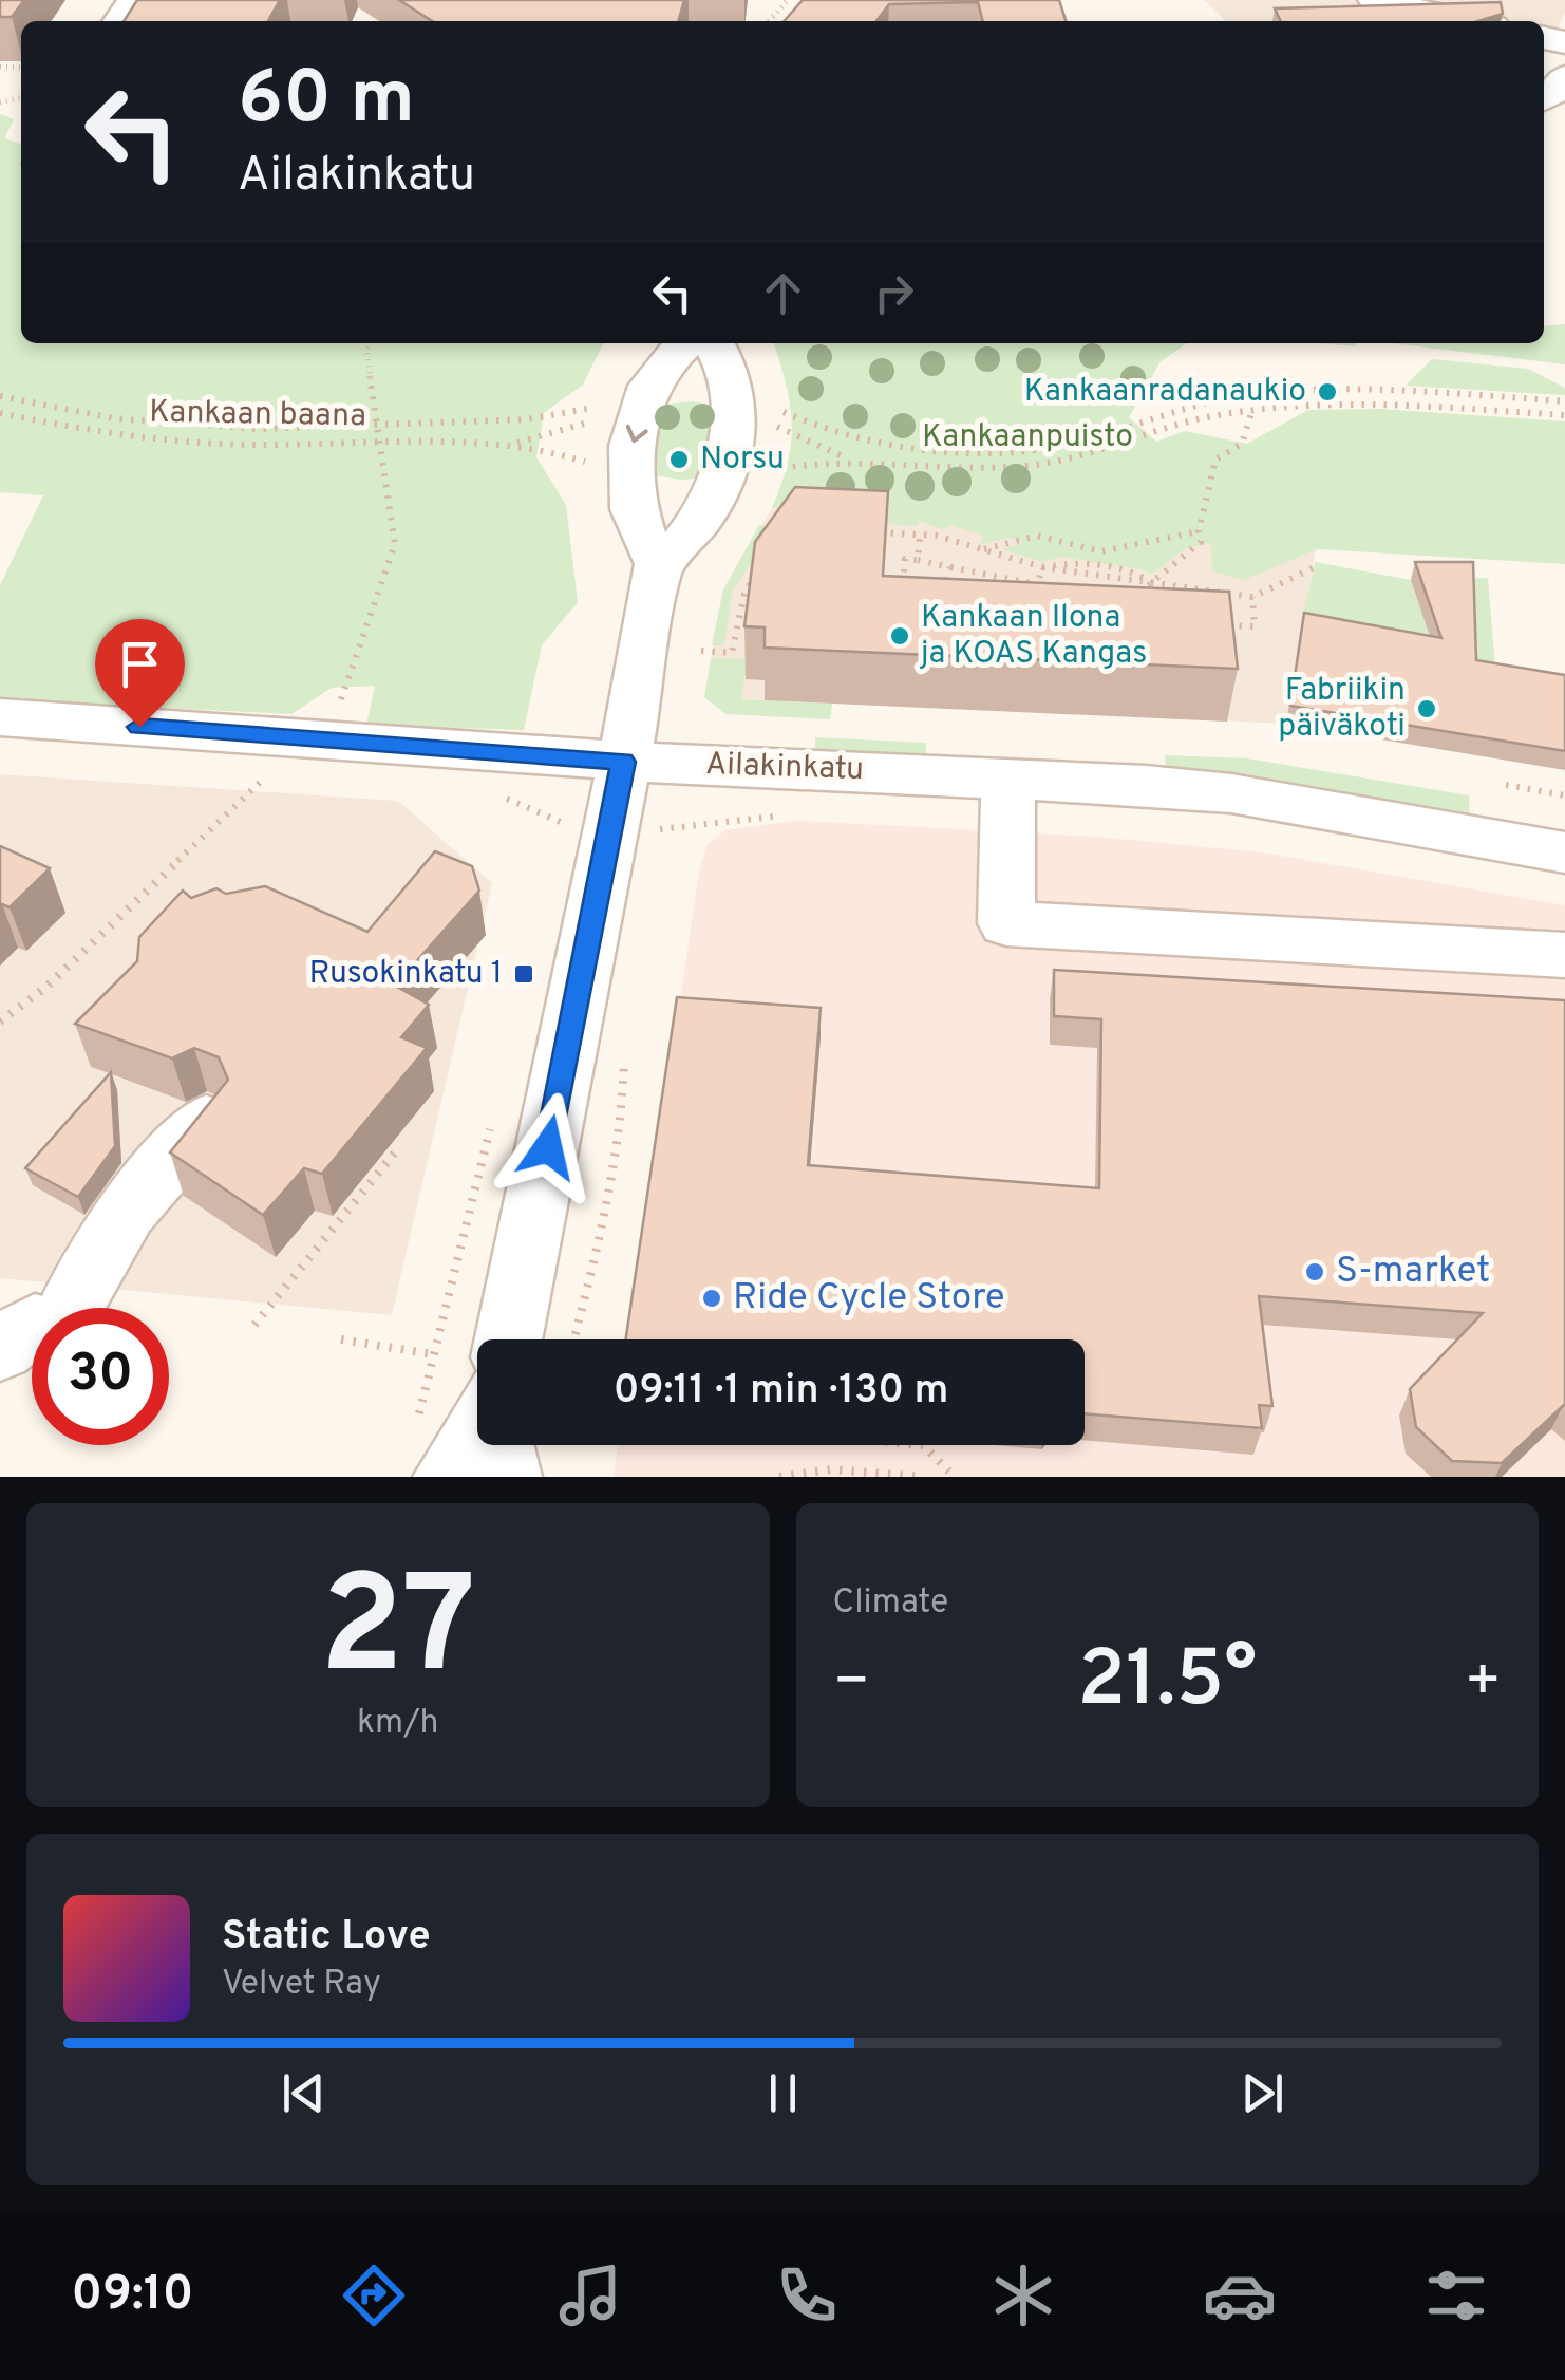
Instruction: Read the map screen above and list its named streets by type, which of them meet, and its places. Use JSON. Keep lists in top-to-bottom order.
{
  "streets": {
    "street": ["Ailakinkatu"],
    "path": ["Kankaan baana"]
  },
  "parks": ["Kankaanpuisto"],
  "places": {
    "other": [
      "Kankaanradanaukio",
      "Norsu",
      "Kankaan Ilona ja KOAS Kangas",
      "Fabriikin päiväkoti",
      "S-market",
      "Ride Cycle Store"
    ],
    "transit": ["Rusokinkatu 1"]
  },
  "page": {
    "turn": ["60 m", "Ailakinkatu"],
    "limit": "30",
    "trip": "09:11 · 1 min · 130 m",
    "tile": [
      ["27", "km/h"],
      "Climate"
    ],
    "heat": ["−", "21.5°", "+"],
    "song": ["Static Love", "Velvet Ray"],
    "tabs": "09:10"
  }
}
